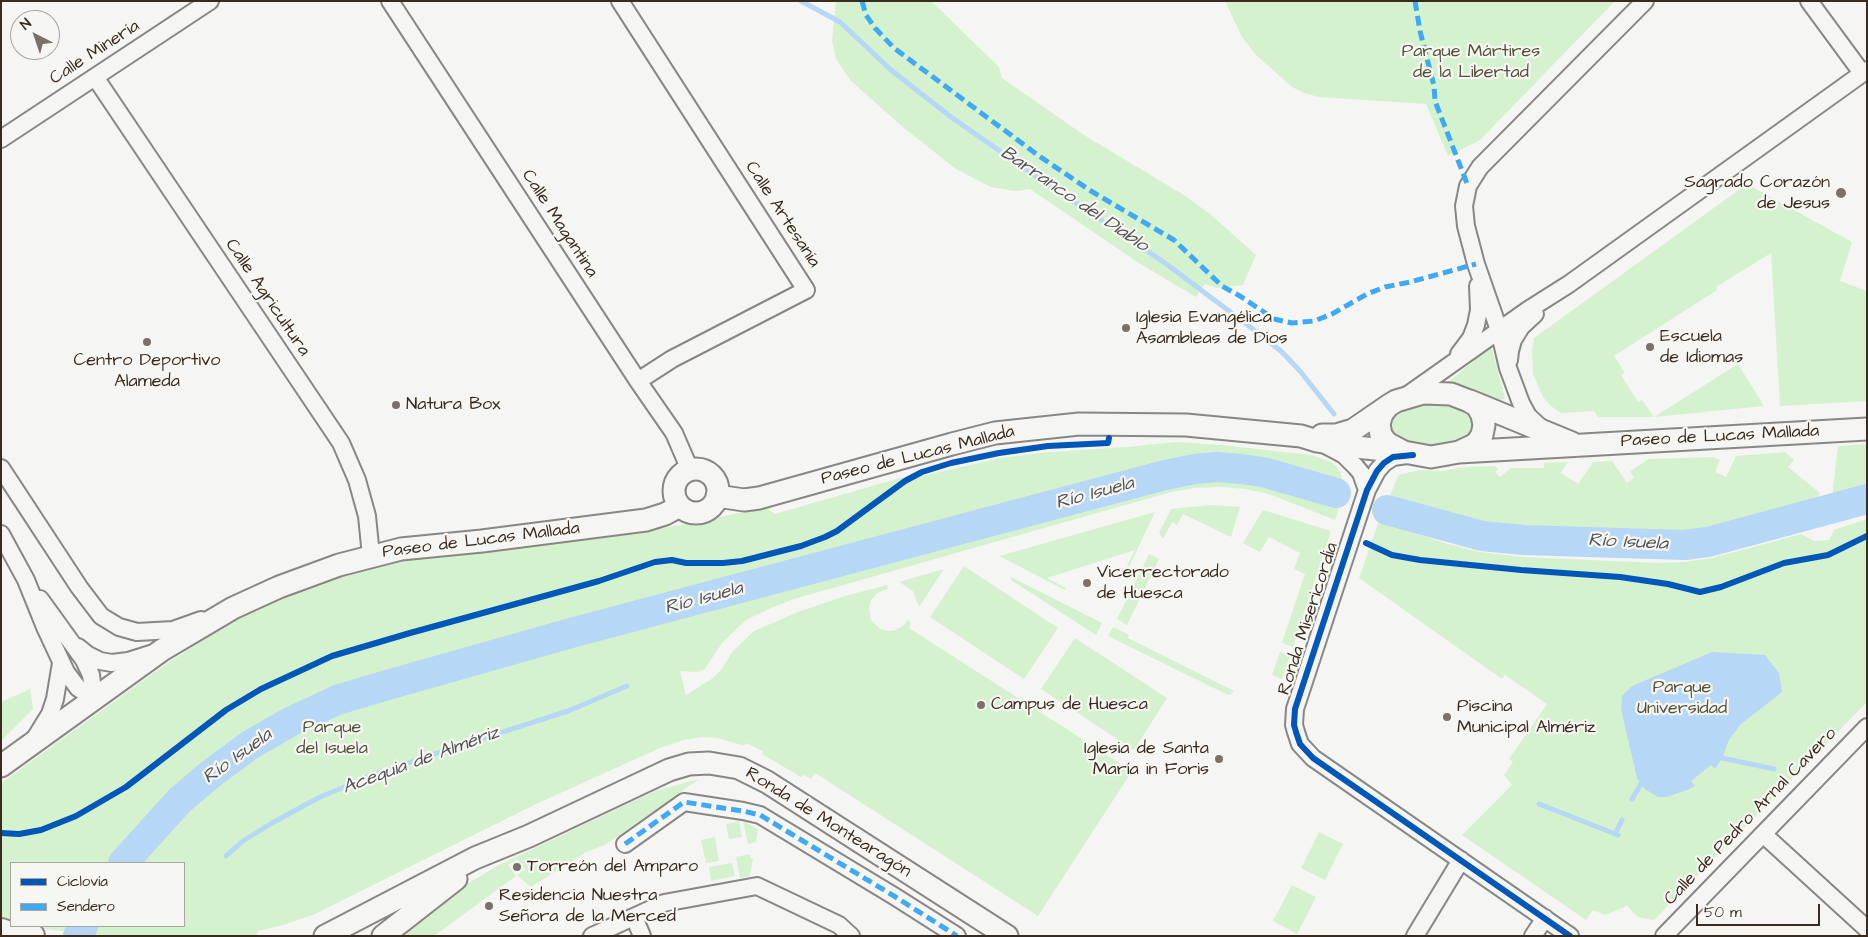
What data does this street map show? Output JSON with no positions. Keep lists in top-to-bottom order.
{
  "streets": {
    "main road": ["Paseo de Lucas Mallada", "Ronda de Montearagón"],
    "street": [
      "Calle Minería",
      "Calle Artesanía",
      "Calle Magantina",
      "Calle Agricultura",
      "Ronda Misericordia",
      "Calle de Pedro Arnal Cavero"
    ]
  },
  "crossings": [
    ["Calle Minería", "Calle Agricultura"],
    ["Calle Artesanía", "Calle Magantina"],
    ["Calle Magantina", "Paseo de Lucas Mallada"],
    ["Calle Agricultura", "Paseo de Lucas Mallada"],
    ["Paseo de Lucas Mallada", "Ronda Misericordia"]
  ],
  "water": ["Barranco del Diablo", "Río Isuela", "Acequia de Almériz"],
  "parks": ["Parque Mártires de la Libertad", "Parque Universidad", "Parque del Isuela"],
  "places": [
    "Sagrado Corazón de Jesus",
    "Iglesia Evangélica Asambleas de Dios",
    "Centro Deportivo Alameda",
    "Escuela de Idiomas",
    "Natura Box",
    "Vicerrectorado de Huesca",
    "Campus de Huesca",
    "Piscina Municipal Almériz",
    "Iglesia de Santa María in Foris",
    "Torreón del Amparo",
    "Residencia Nuestra Señora de la Merced"
  ],
  "legend": ["Ciclovía", "Sendero"],
  "scale_bar": "50 m",
  "north": "top left"
}
